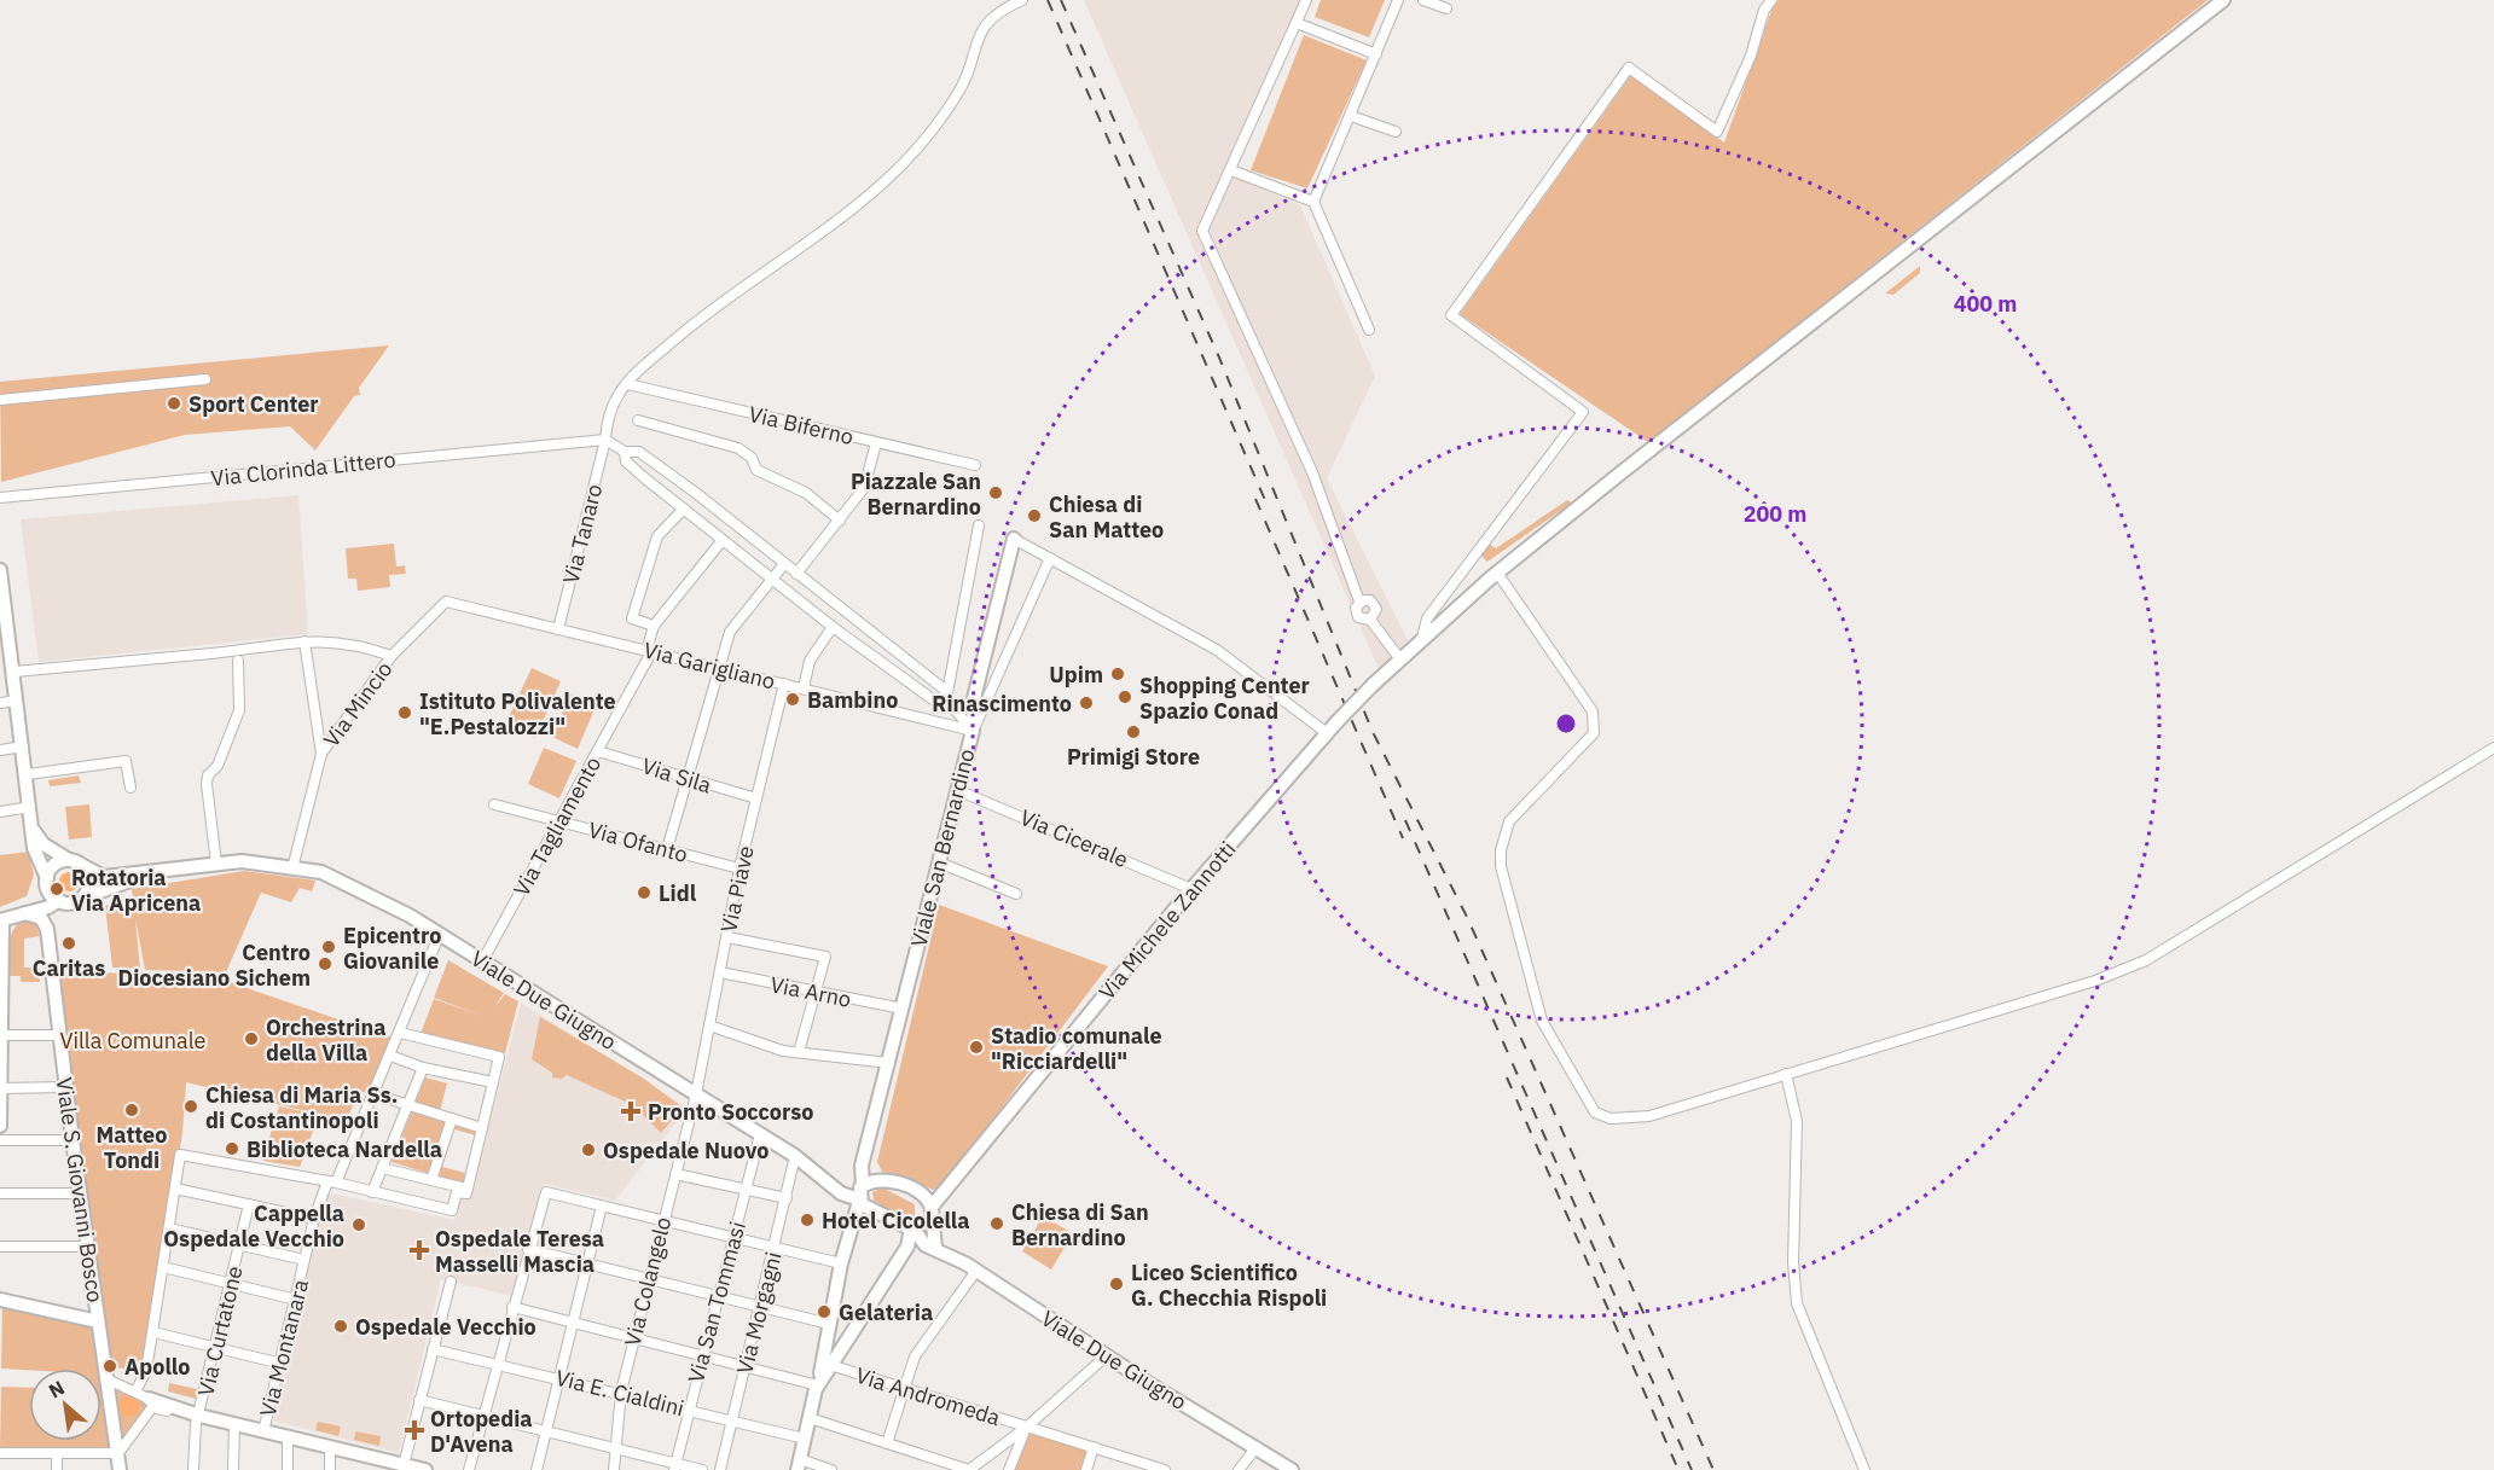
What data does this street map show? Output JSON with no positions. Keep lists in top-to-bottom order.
{
  "streets": {
    "main road": [
      "Viale San Bernardino",
      "Via Michele Zannotti",
      "Viale Due Giugno",
      "Viale S. Giovanni Bosco"
    ],
    "street": [
      "Via Biferno",
      "Via Clorinda Littero",
      "Via Tanaro",
      "Via Garigliano",
      "Via Mincio",
      "Via Sila",
      "Via Tagliamento",
      "Via Cicerale",
      "Via Ofanto",
      "Via Piave",
      "Via Arno",
      "Via Colangelo",
      "Via San Tommasi",
      "Via Morgagni",
      "Via Curtatone",
      "Via Montanara",
      "Via E. Cialdini",
      "Via Andromeda"
    ]
  },
  "crossings": [
    ["Via Biferno", "Via Tanaro"],
    ["Via Clorinda Littero", "Via Tanaro"],
    ["Via Tanaro", "Via Garigliano"],
    ["Via Garigliano", "Via Mincio"],
    ["Via Garigliano", "Via Tagliamento"],
    ["Via Garigliano", "Viale San Bernardino"],
    ["Via Garigliano", "Via Piave"],
    ["Via Mincio", "Viale Due Giugno"],
    ["Via Sila", "Via Tagliamento"],
    ["Via Sila", "Via Piave"],
    ["Via Tagliamento", "Via Ofanto"],
    ["Via Tagliamento", "Viale Due Giugno"],
    ["Via Cicerale", "Viale San Bernardino"],
    ["Via Cicerale", "Via Michele Zannotti"],
    ["Via Ofanto", "Via Piave"],
    ["Viale San Bernardino", "Via Arno"],
    ["Viale San Bernardino", "Viale Due Giugno"],
    ["Via Piave", "Via Arno"],
    ["Via Piave", "Viale Due Giugno"],
    ["Via Piave", "Via Colangelo"],
    ["Via Michele Zannotti", "Viale Due Giugno"],
    ["Viale Due Giugno", "Viale S. Giovanni Bosco"],
    ["Viale Due Giugno", "Via Colangelo"],
    ["Viale Due Giugno", "Via San Tommasi"],
    ["Viale Due Giugno", "Via Morgagni"],
    ["Viale Due Giugno", "Via Montanara"],
    ["Via Colangelo", "Via E. Cialdini"],
    ["Via San Tommasi", "Via E. Cialdini"],
    ["Via Morgagni", "Via E. Cialdini"]
  ],
  "parks": ["Villa Comunale"],
  "places": {
    "other": [
      "Sport Center",
      "Piazzale San Bernardino",
      "Chiesa di San Matteo",
      "Upim",
      "Shopping Center Spazio Conad",
      "Bambino",
      "Rinascimento",
      "Istituto Polivalente \"E.Pestalozzi\"",
      "Primigi Store",
      "Rotatoria Via Apricena",
      "Lidl",
      "Caritas",
      "Epicentro Giovanile",
      "Centro Diocesiano Sichem",
      "Orchestrina della Villa",
      "Stadio comunale \"Ricciardelli\"",
      "Chiesa di Maria Ss. di Costantinopoli",
      "Matteo Tondi",
      "Biblioteca Nardella",
      "Ospedale Nuovo",
      "Hotel Cicolella",
      "Chiesa di San Bernardino",
      "Cappella Ospedale Vecchio",
      "Liceo Scientifico G. Checchia Rispoli",
      "Gelateria",
      "Ospedale Vecchio",
      "Apollo"
    ],
    "health": ["Pronto Soccorso", "Ospedale Teresa Masselli Mascia", "Ortopedia D'Avena"]
  },
  "north": "top left",
  "rings": ["400 m", "200 m"]
}
